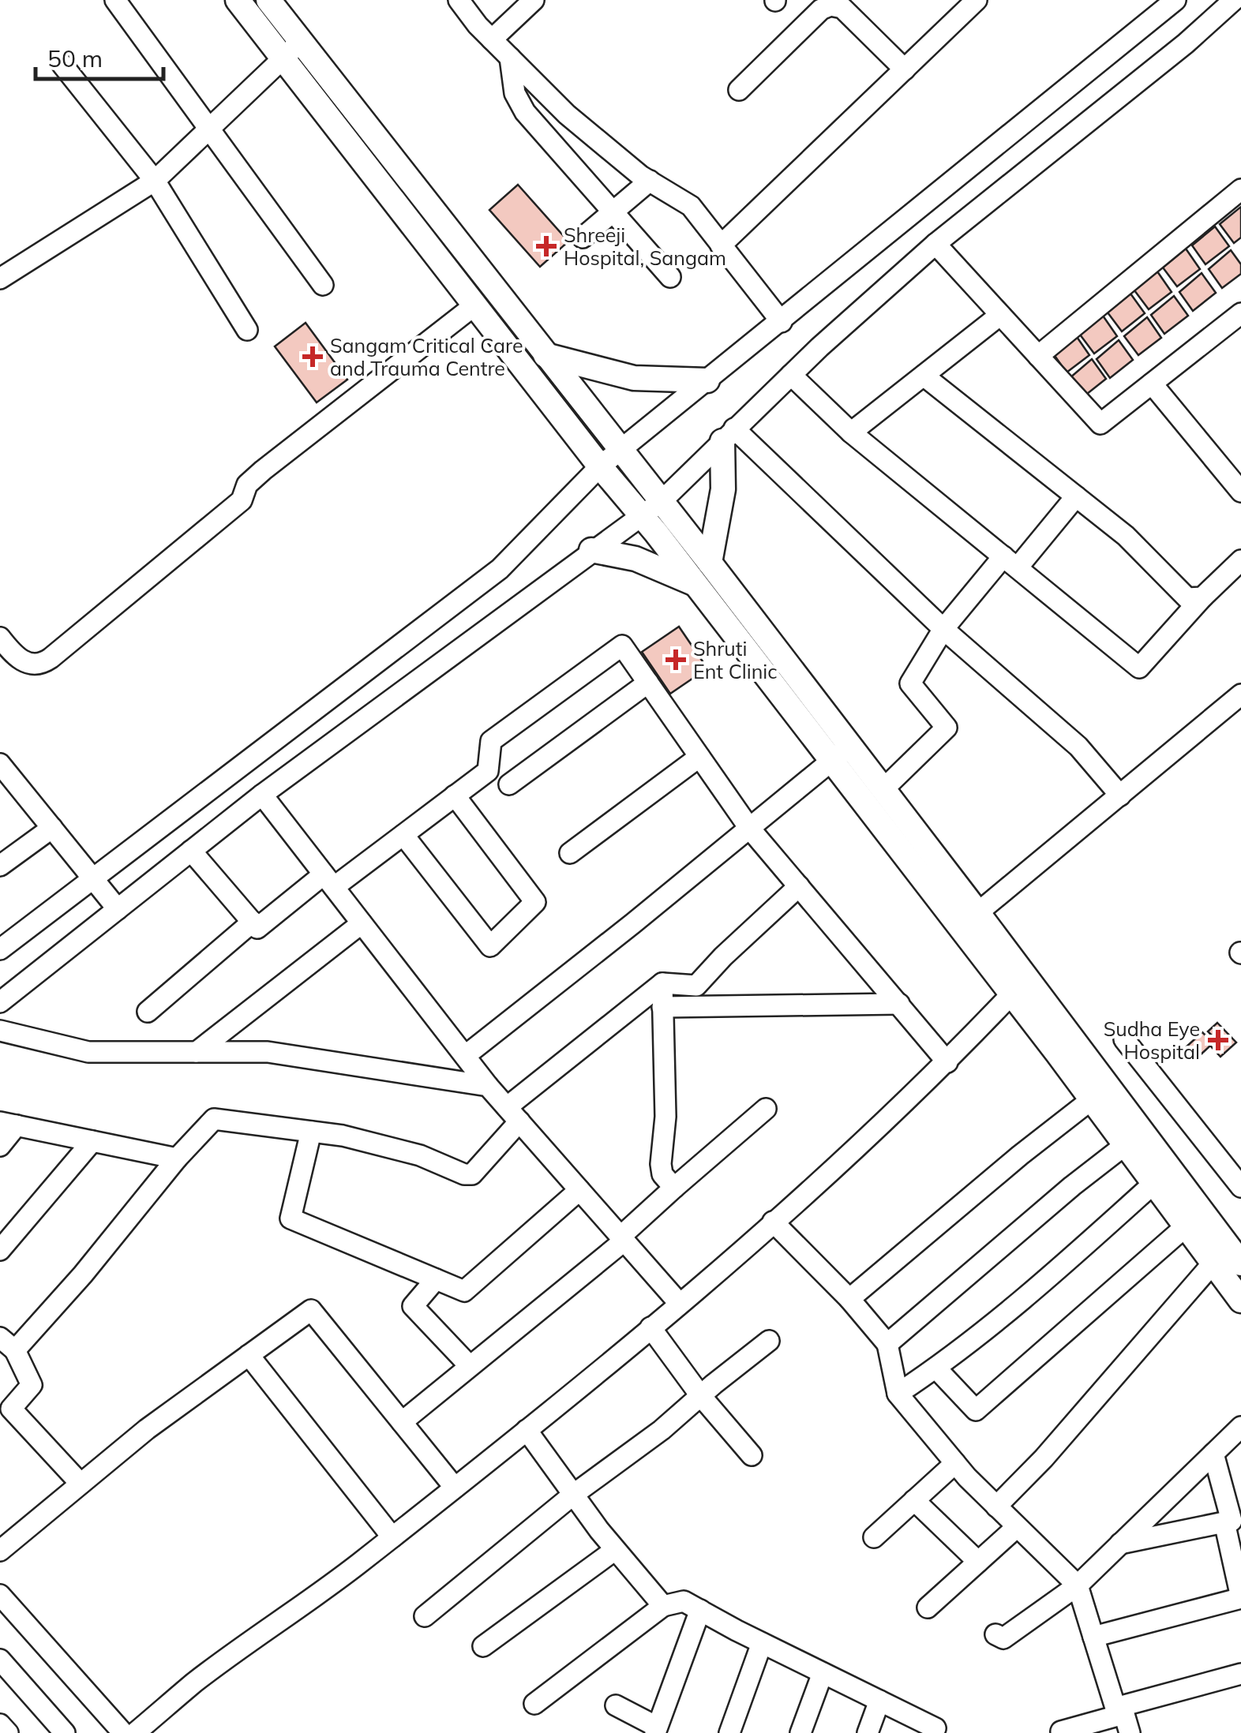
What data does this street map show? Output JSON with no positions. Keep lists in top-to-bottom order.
{
  "places": {
    "health": [
      "Shreeji Hospital, Sangam",
      "Sangam Critical Care and Trauma Centre",
      "Shruti Ent Clinic",
      "Sudha Eye Hospital"
    ]
  },
  "scale_bar": "50 m"
}
